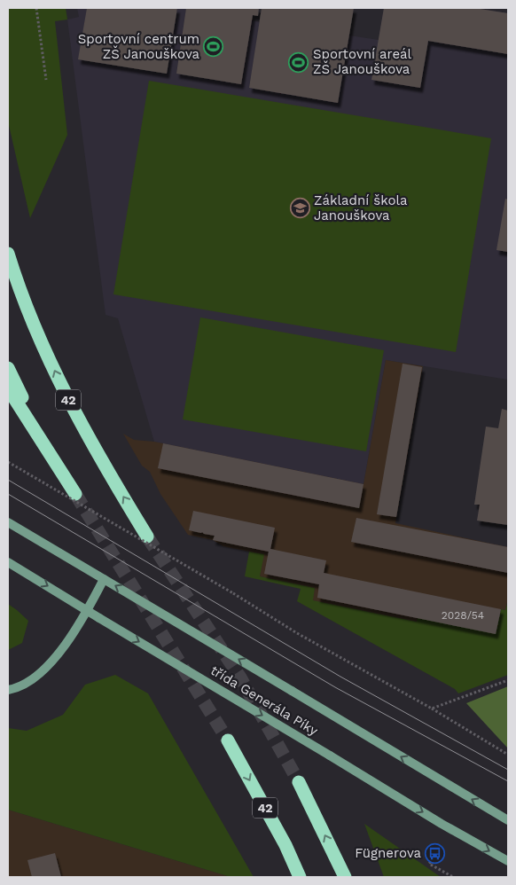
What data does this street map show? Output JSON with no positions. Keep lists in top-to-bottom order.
{
  "streets": {
    "highway": ["42"],
    "main road": ["třída Generála Píky"]
  },
  "places": {
    "sports": ["Sportovní centrum ZŠ Janouškova", "Sportovní areál ZŠ Janouškova"],
    "school or university": ["Základní škola Janouškova"],
    "bus stop": ["Fügnerova"]
  },
  "house_numbers": ["2028/54"]
}
